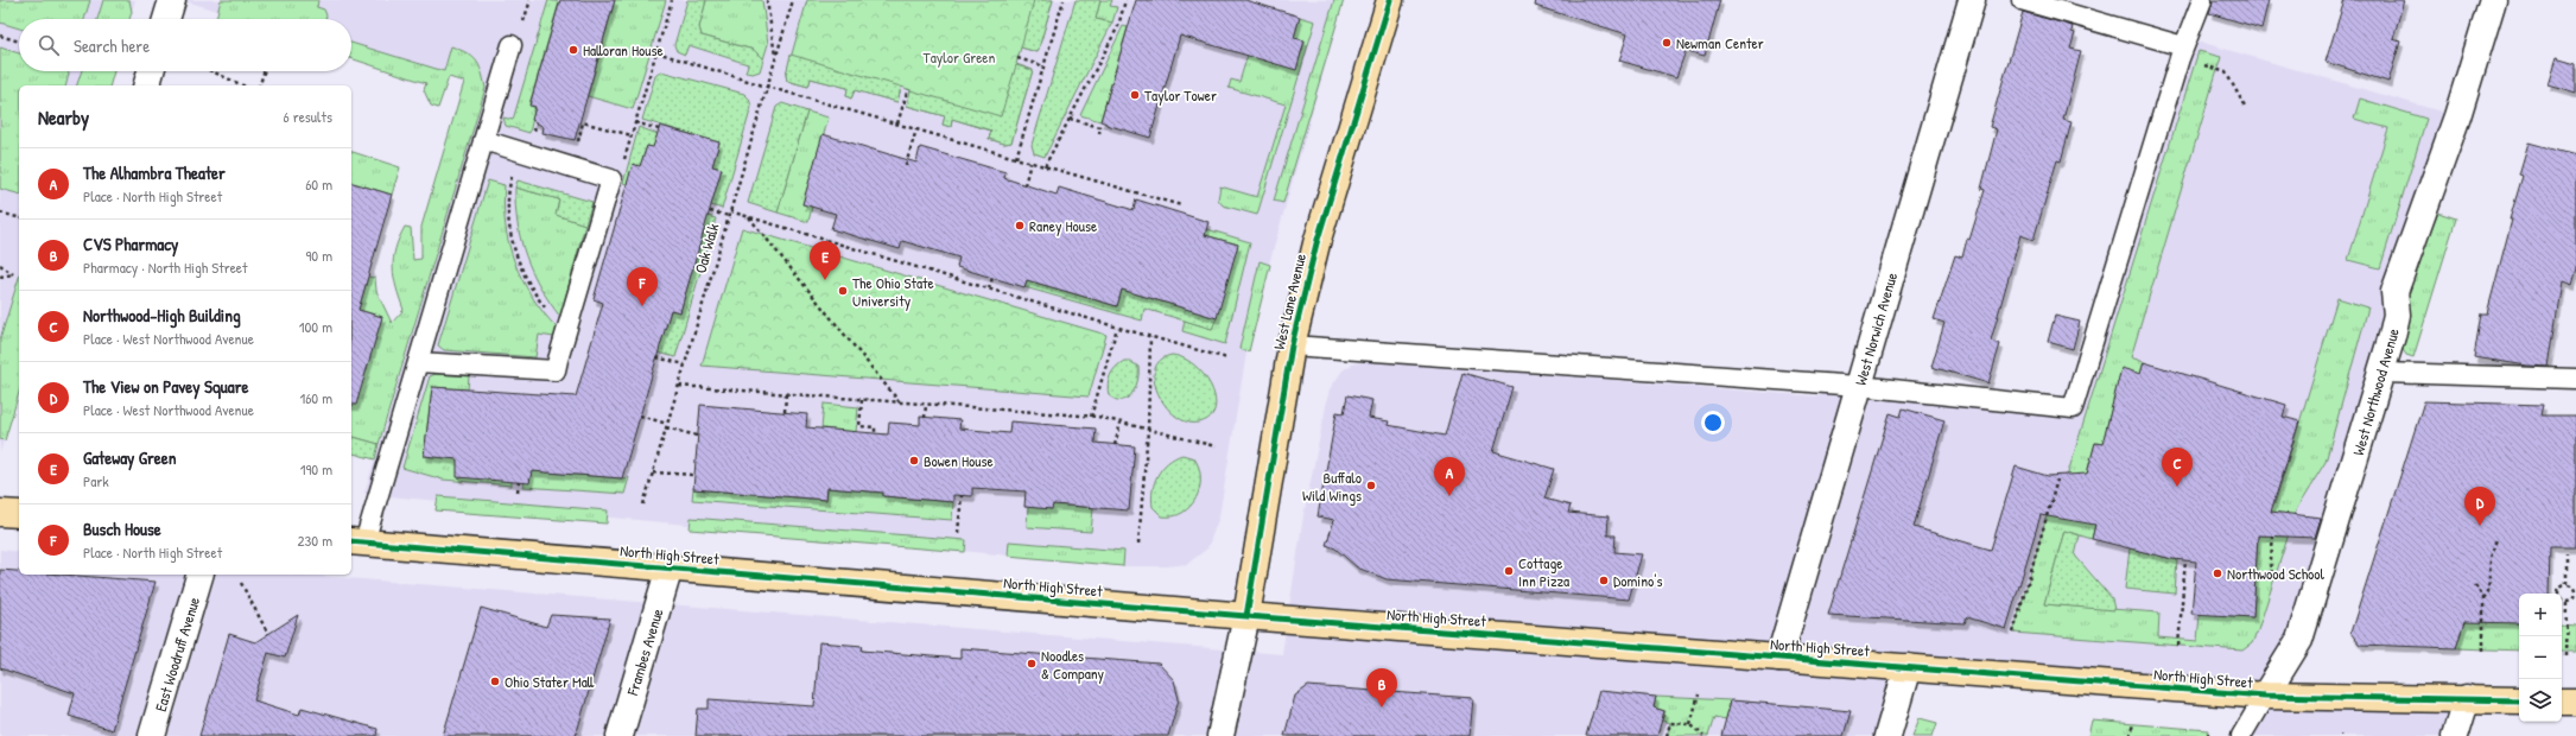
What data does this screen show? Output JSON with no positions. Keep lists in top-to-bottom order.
{
  "streets": {
    "main road": ["West Lane Avenue", "North High Street"],
    "street": [
      "West Norwich Avenue",
      "West Northwood Avenue",
      "Frambes Avenue",
      "East Woodruff Avenue"
    ],
    "path": ["Oak Walk"]
  },
  "crossings": [
    ["West Lane Avenue", "North High Street"],
    ["West Norwich Avenue", "North High Street"],
    ["West Northwood Avenue", "North High Street"],
    ["North High Street", "Frambes Avenue"]
  ],
  "parks": ["Taylor Green"],
  "places": [
    "Newman Center",
    "Halloran House",
    "Taylor Tower",
    "Raney House",
    "The Ohio State University",
    "Bowen House",
    "Buffalo Wild Wings",
    "Cottage Inn Pizza",
    "Northwood School",
    "Domino's",
    "Noodles & Company",
    "Ohio Stater Mall"
  ],
  "page": {
    "search": "Search here",
    "heading": ["Nearby", "6 results"],
    "list": [
      {
        "mark": "A",
        "name": "The Alhambra Theater",
        "note": "Place · North High Street",
        "value": "60 m"
      },
      {
        "mark": "B",
        "name": "CVS Pharmacy",
        "note": "Pharmacy · North High Street",
        "value": "90 m"
      },
      {
        "mark": "C",
        "name": "Northwood-High Building",
        "note": "Place · West Northwood Avenue",
        "value": "100 m"
      },
      {
        "mark": "D",
        "name": "The View on Pavey Square",
        "note": "Place · West Northwood Avenue",
        "value": "160 m"
      },
      {
        "mark": "E",
        "name": "Gateway Green",
        "note": "Park",
        "value": "190 m"
      },
      {
        "mark": "F",
        "name": "Busch House",
        "note": "Place · North High Street",
        "value": "230 m"
      }
    ],
    "pins": [
      "E",
      "F",
      "C",
      "A",
      "D",
      "B"
    ],
    "map_buttons": ["+", "−"]
  }
}
